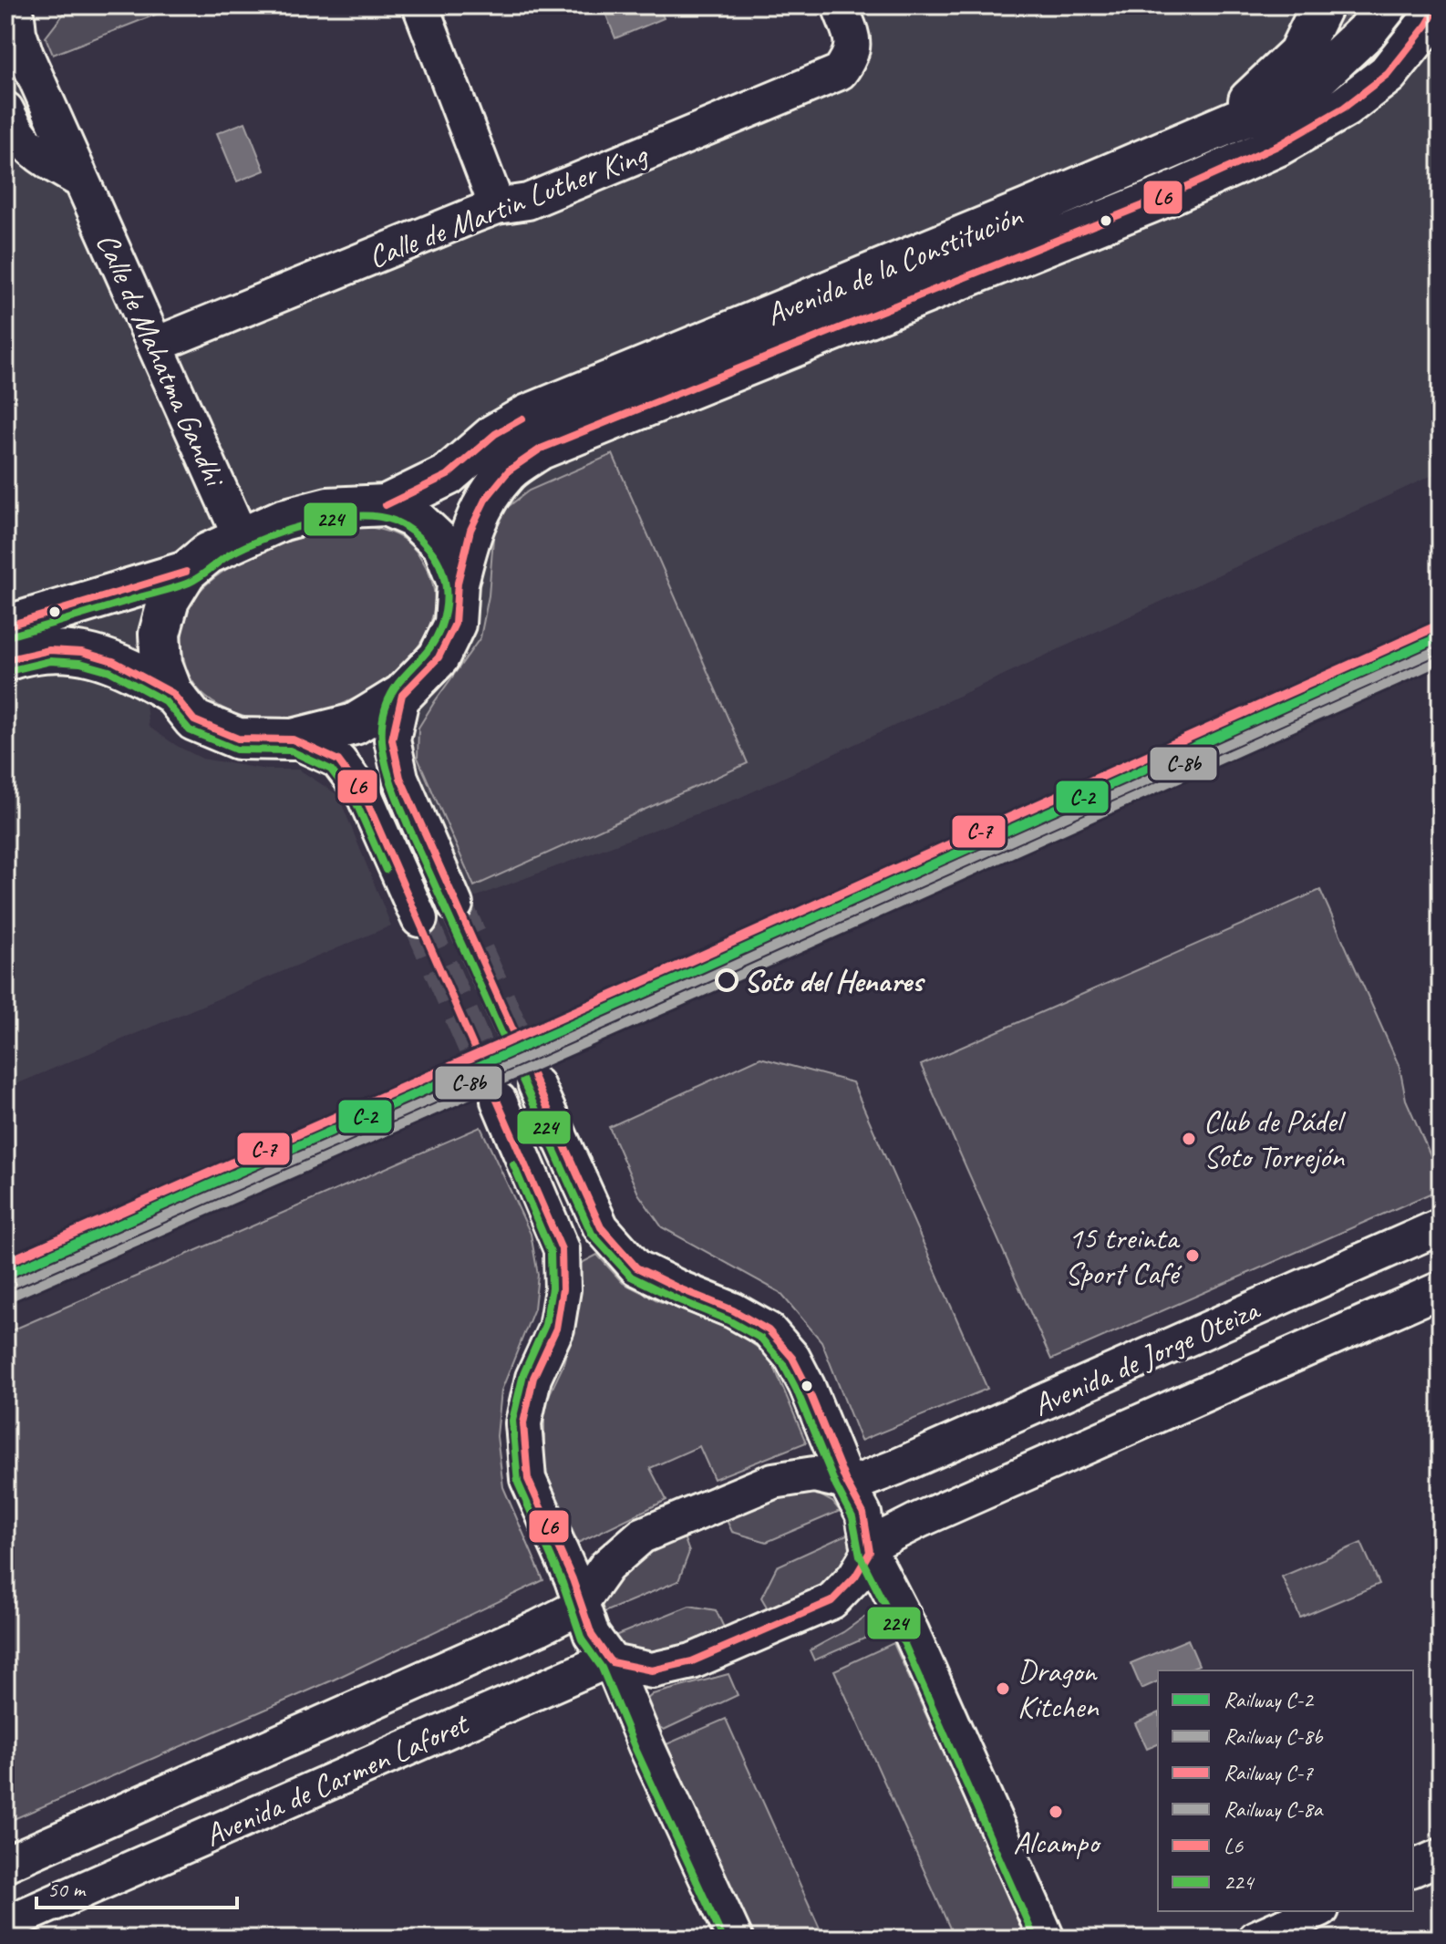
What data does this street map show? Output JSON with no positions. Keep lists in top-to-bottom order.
{
  "streets": {
    "main road": ["Avenida de la Constitución"],
    "street": [
      "Calle de Martin Luther King",
      "Calle de Mahatma Gandhi",
      "Avenida de Jorge Oteiza",
      "Avenida de Carmen Laforet"
    ]
  },
  "crossings": [
    ["Calle de Martin Luther King", "Calle de Mahatma Gandhi"]
  ],
  "places": [
    "Soto del Henares",
    "Club de Pádel Soto Torrejón",
    "15 treinta Sport Café",
    "Dragon Kitchen",
    "Alcampo"
  ],
  "lines": [
    "transit line L6",
    "transit line 224",
    "rail line C-7",
    "rail line C-2",
    "rail line C-8b",
    "rail line C-8a"
  ],
  "legend": [
    "Railway C-2",
    "Railway C-8b",
    "Railway C-7",
    "Railway C-8a",
    "L6",
    "224"
  ],
  "scale_bar": "50 m"
}
